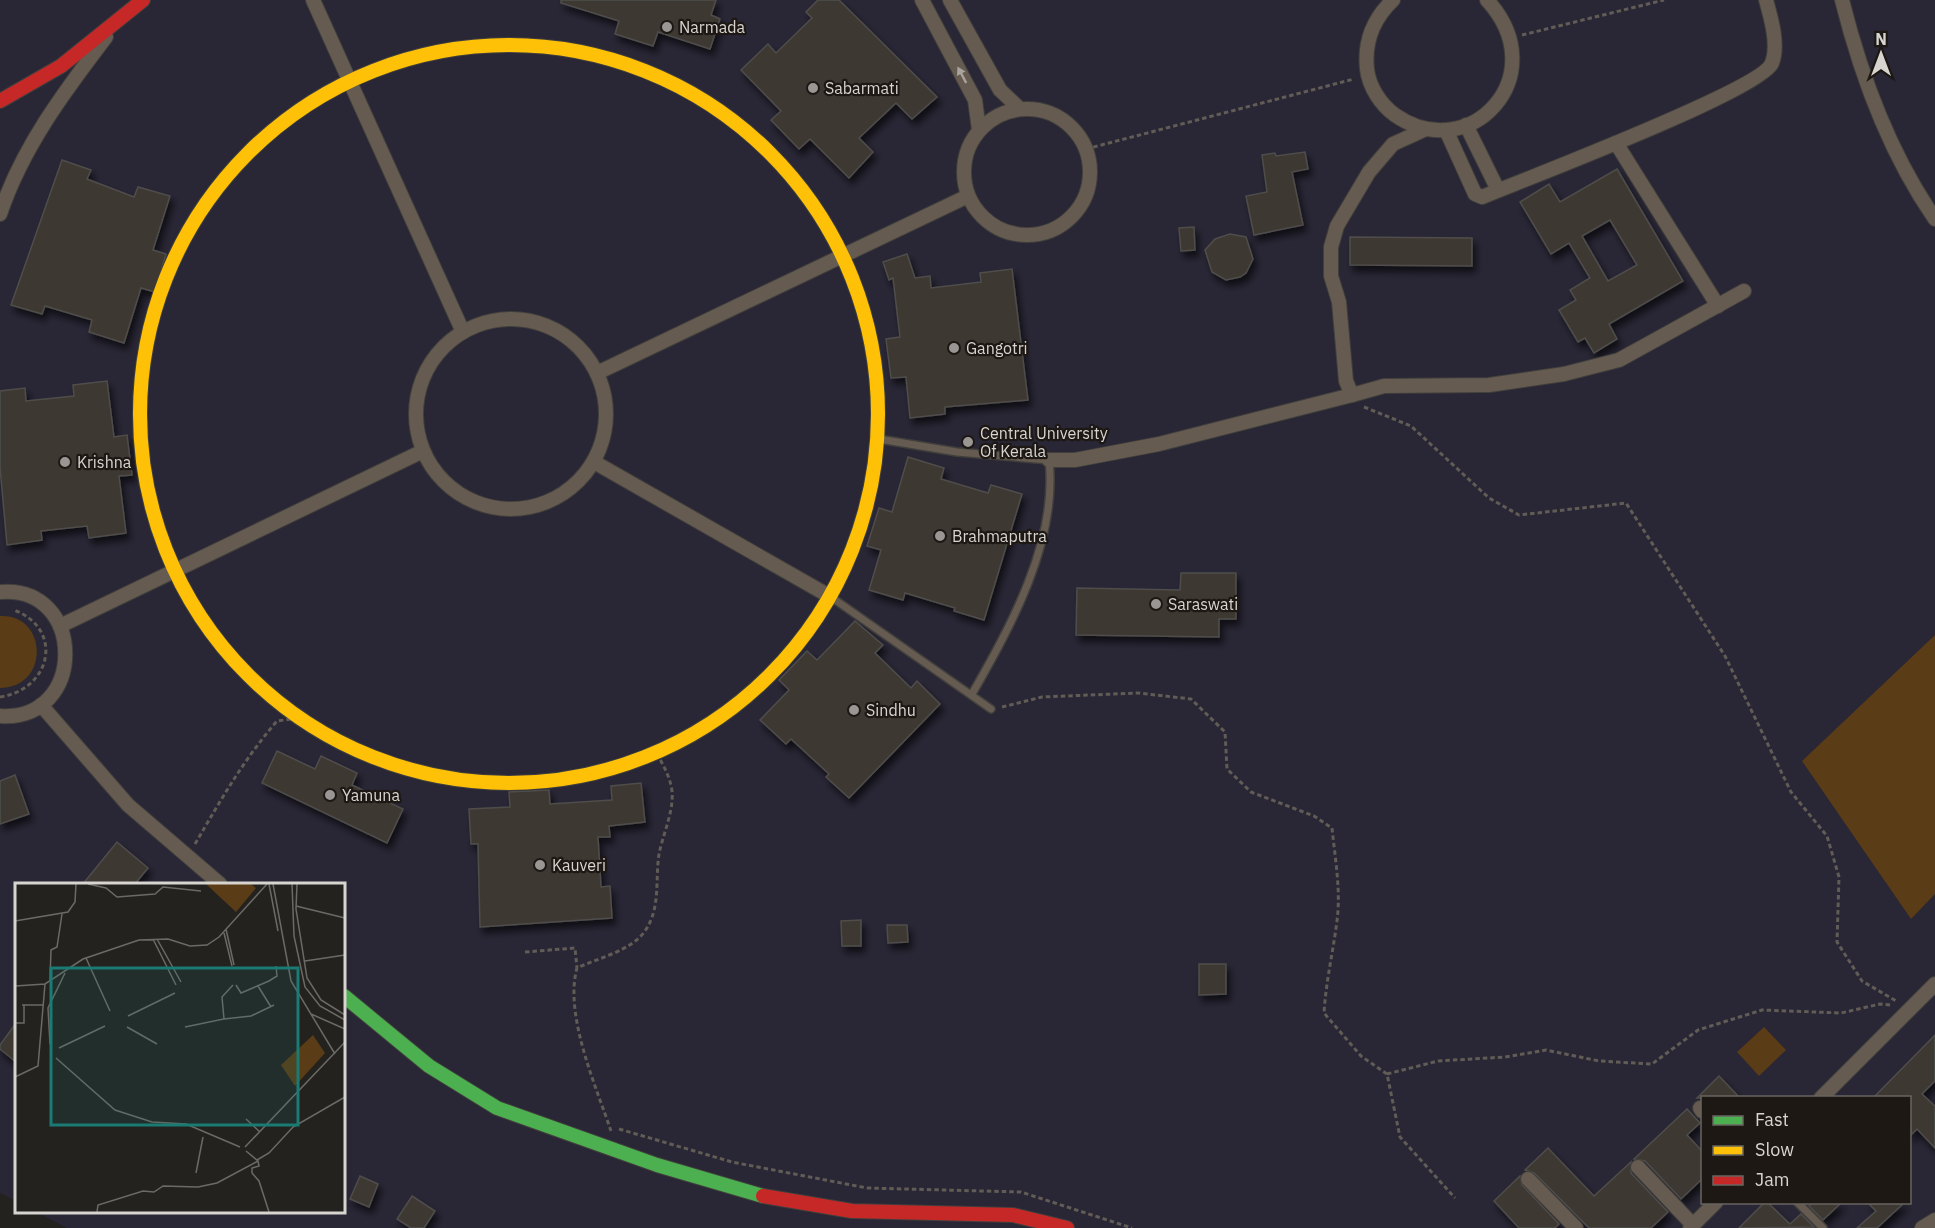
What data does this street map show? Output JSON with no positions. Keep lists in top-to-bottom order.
{
  "places": [
    "Narmada",
    "Sabarmati",
    "Gangotri",
    "Central University Of Kerala",
    "Krishna",
    "Brahmaputra",
    "Saraswati",
    "Sindhu",
    "Yamuna",
    "Kauveri"
  ],
  "legend": ["Fast", "Slow", "Jam"],
  "north": "top"
}
